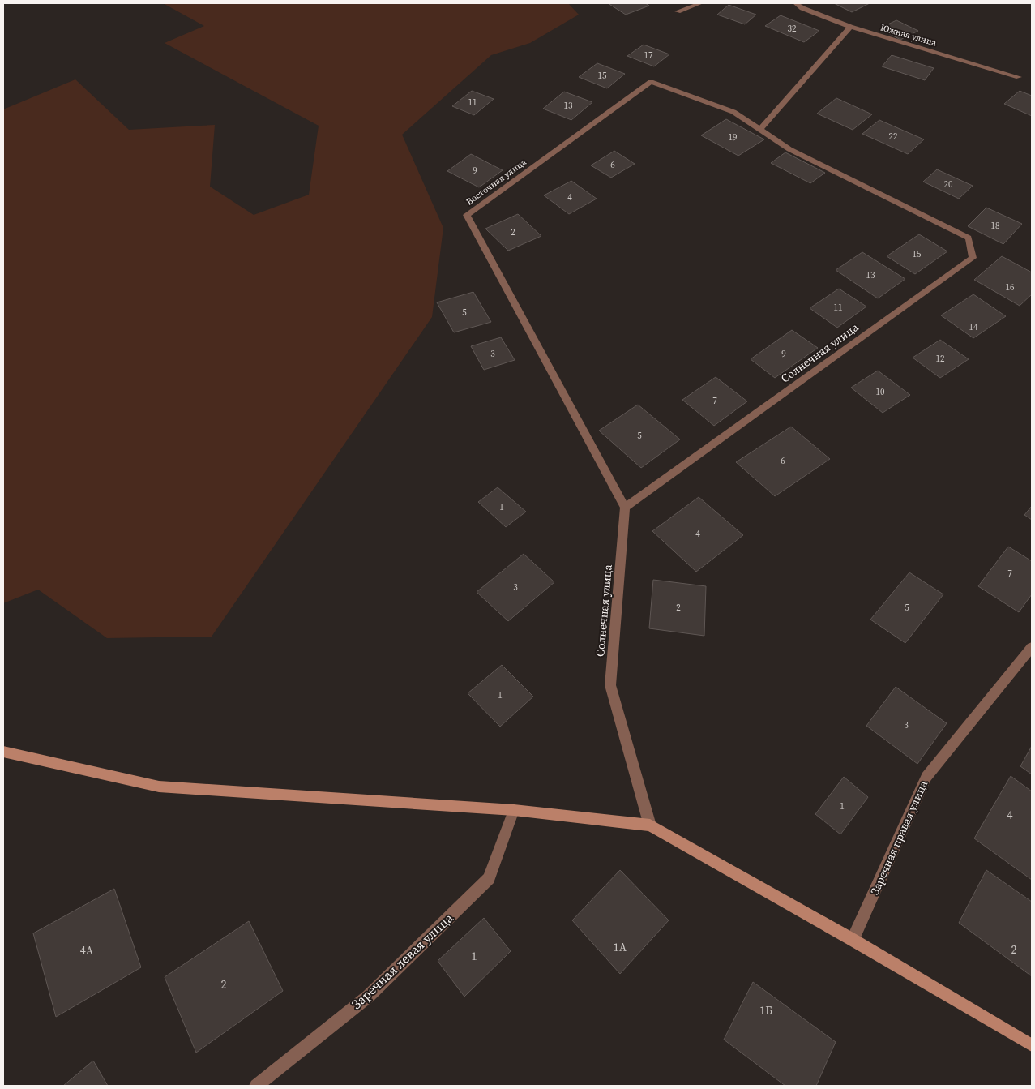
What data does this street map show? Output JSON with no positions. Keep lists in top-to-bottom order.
{
  "streets": {
    "street": [
      "Южная улица",
      "Восточная улица",
      "Солнечная улица",
      "Заречная правая улица",
      "Заречная левая улица"
    ]
  },
  "crossings": [
    ["Восточная улица", "Солнечная улица"]
  ],
  "house_numbers": [
    "32",
    "17",
    "15",
    "11",
    "13",
    "22",
    "19",
    "6",
    "9",
    "20",
    "4",
    "18",
    "2",
    "15",
    "13",
    "16",
    "11",
    "5",
    "14",
    "3",
    "9",
    "12",
    "10",
    "7",
    "5",
    "6",
    "1",
    "4",
    "7",
    "3",
    "2",
    "5",
    "1",
    "3",
    "1",
    "4",
    "1А",
    "2",
    "4А",
    "1",
    "2",
    "1Б"
  ]
}
